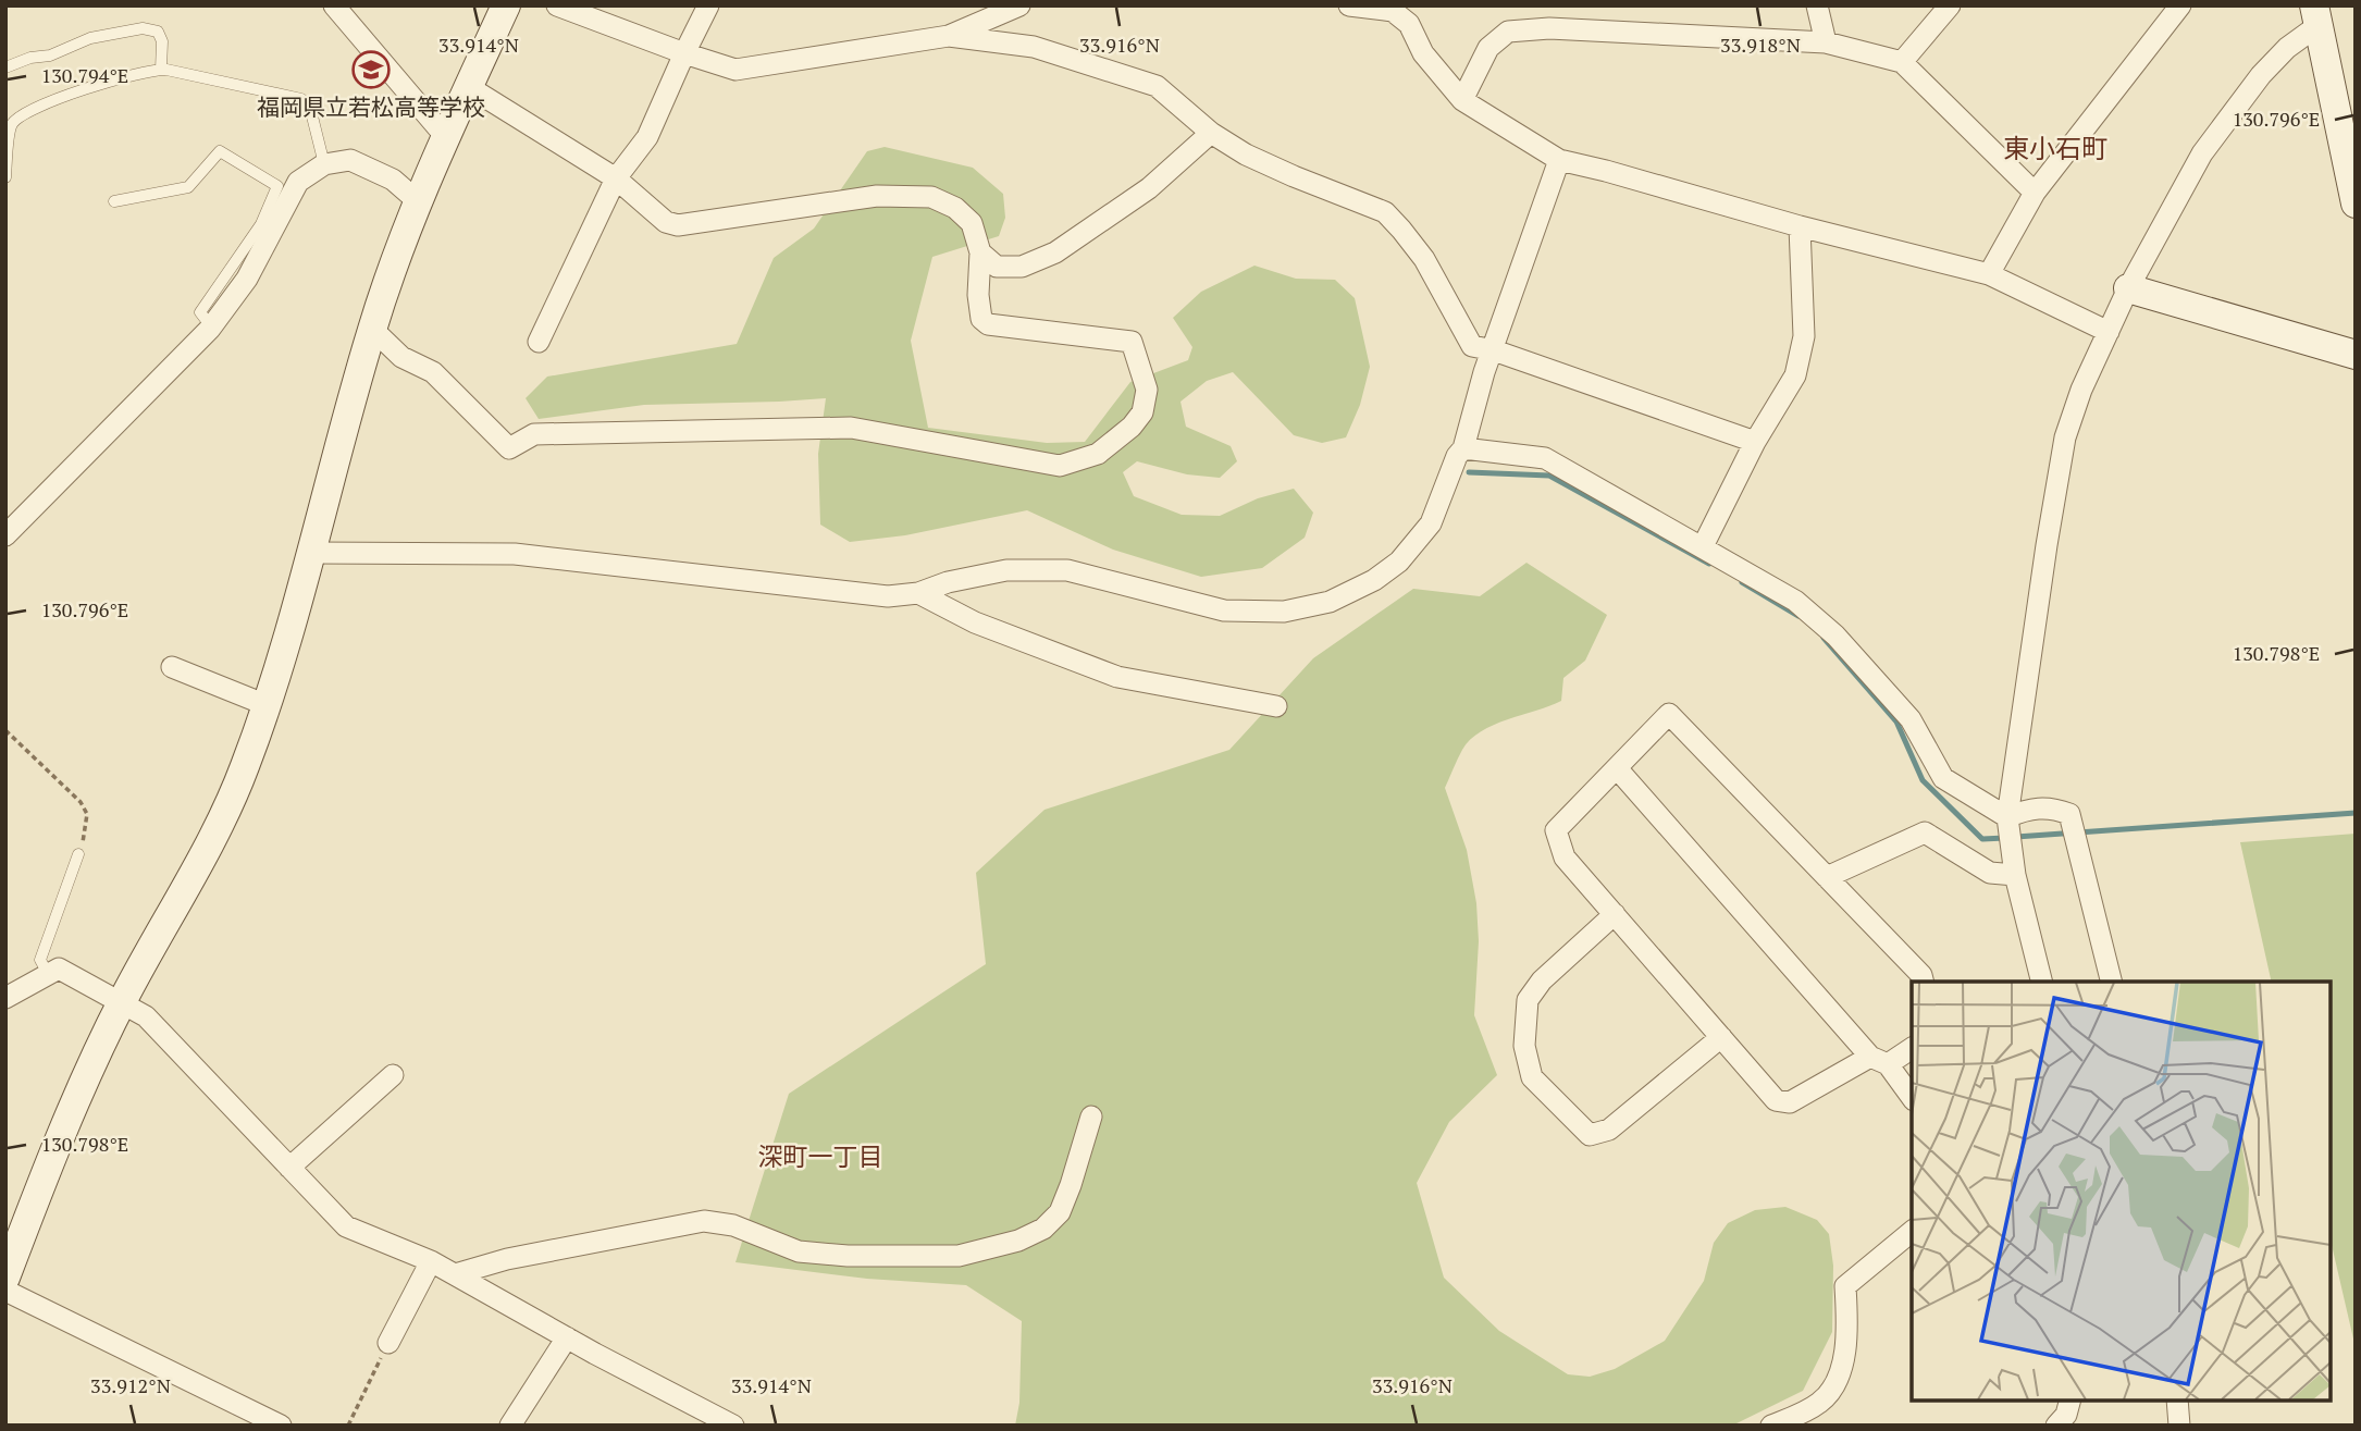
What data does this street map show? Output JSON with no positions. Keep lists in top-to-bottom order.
{
  "districts": ["東小石町", "深町一丁目"],
  "places": {
    "school or university": ["福岡県立若松高等学校"]
  },
  "coordinates": [
    "33.914°N",
    "33.916°N",
    "33.918°N",
    "130.794°E",
    "130.796°E",
    "130.798°E",
    "33.912°N"
  ]
}
